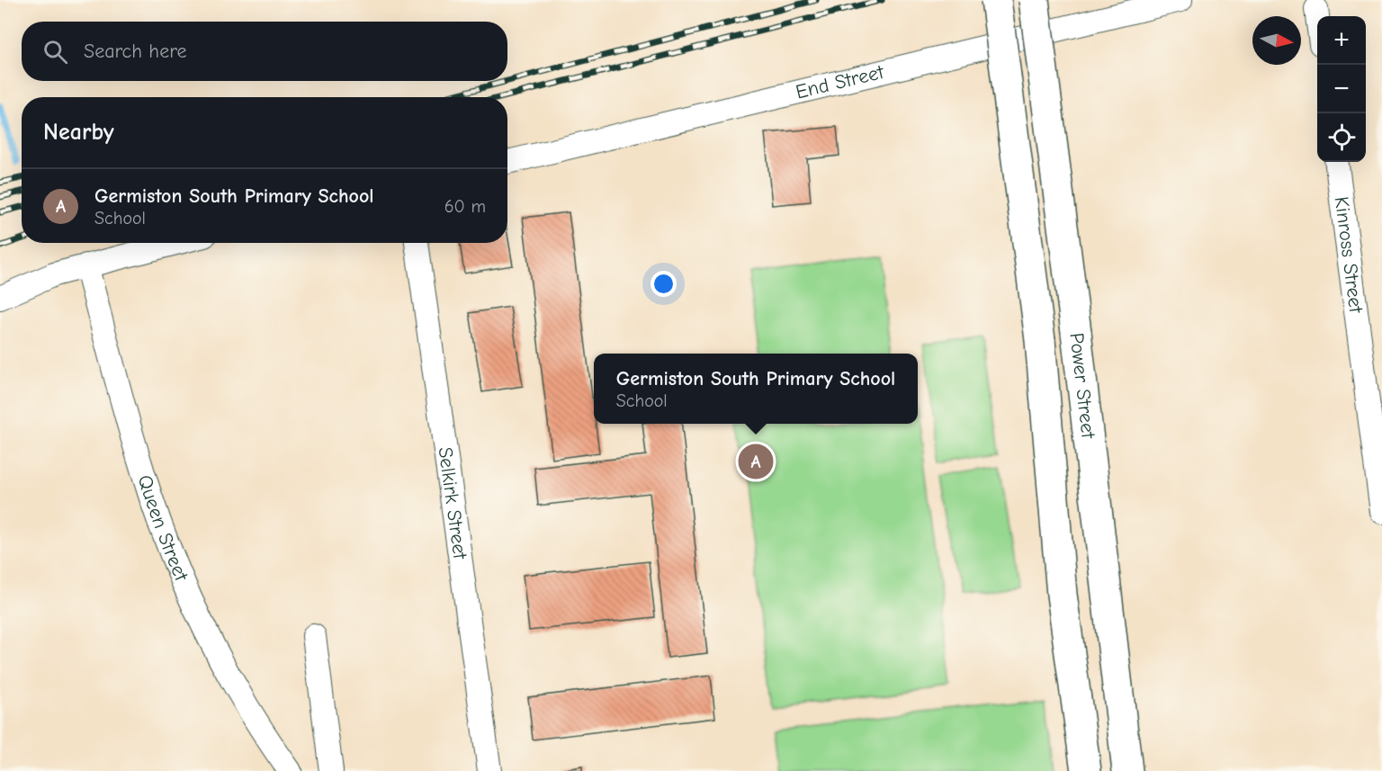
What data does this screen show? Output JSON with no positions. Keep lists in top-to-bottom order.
{
  "streets": {
    "main road": ["Power Street"],
    "street": [
      "End Street",
      "Kinross Street",
      "Selkirk Street",
      "Queen Street"
    ]
  },
  "north": "right",
  "page": {
    "map_buttons": ["+", "−"],
    "search": "Search here",
    "heading": "Nearby",
    "list": [
      {
        "mark": "A",
        "name": "Germiston South Primary School",
        "note": "School",
        "value": "60 m"
      }
    ],
    "popup": ["Germiston South Primary School", "School"],
    "pins": "A"
  }
}
